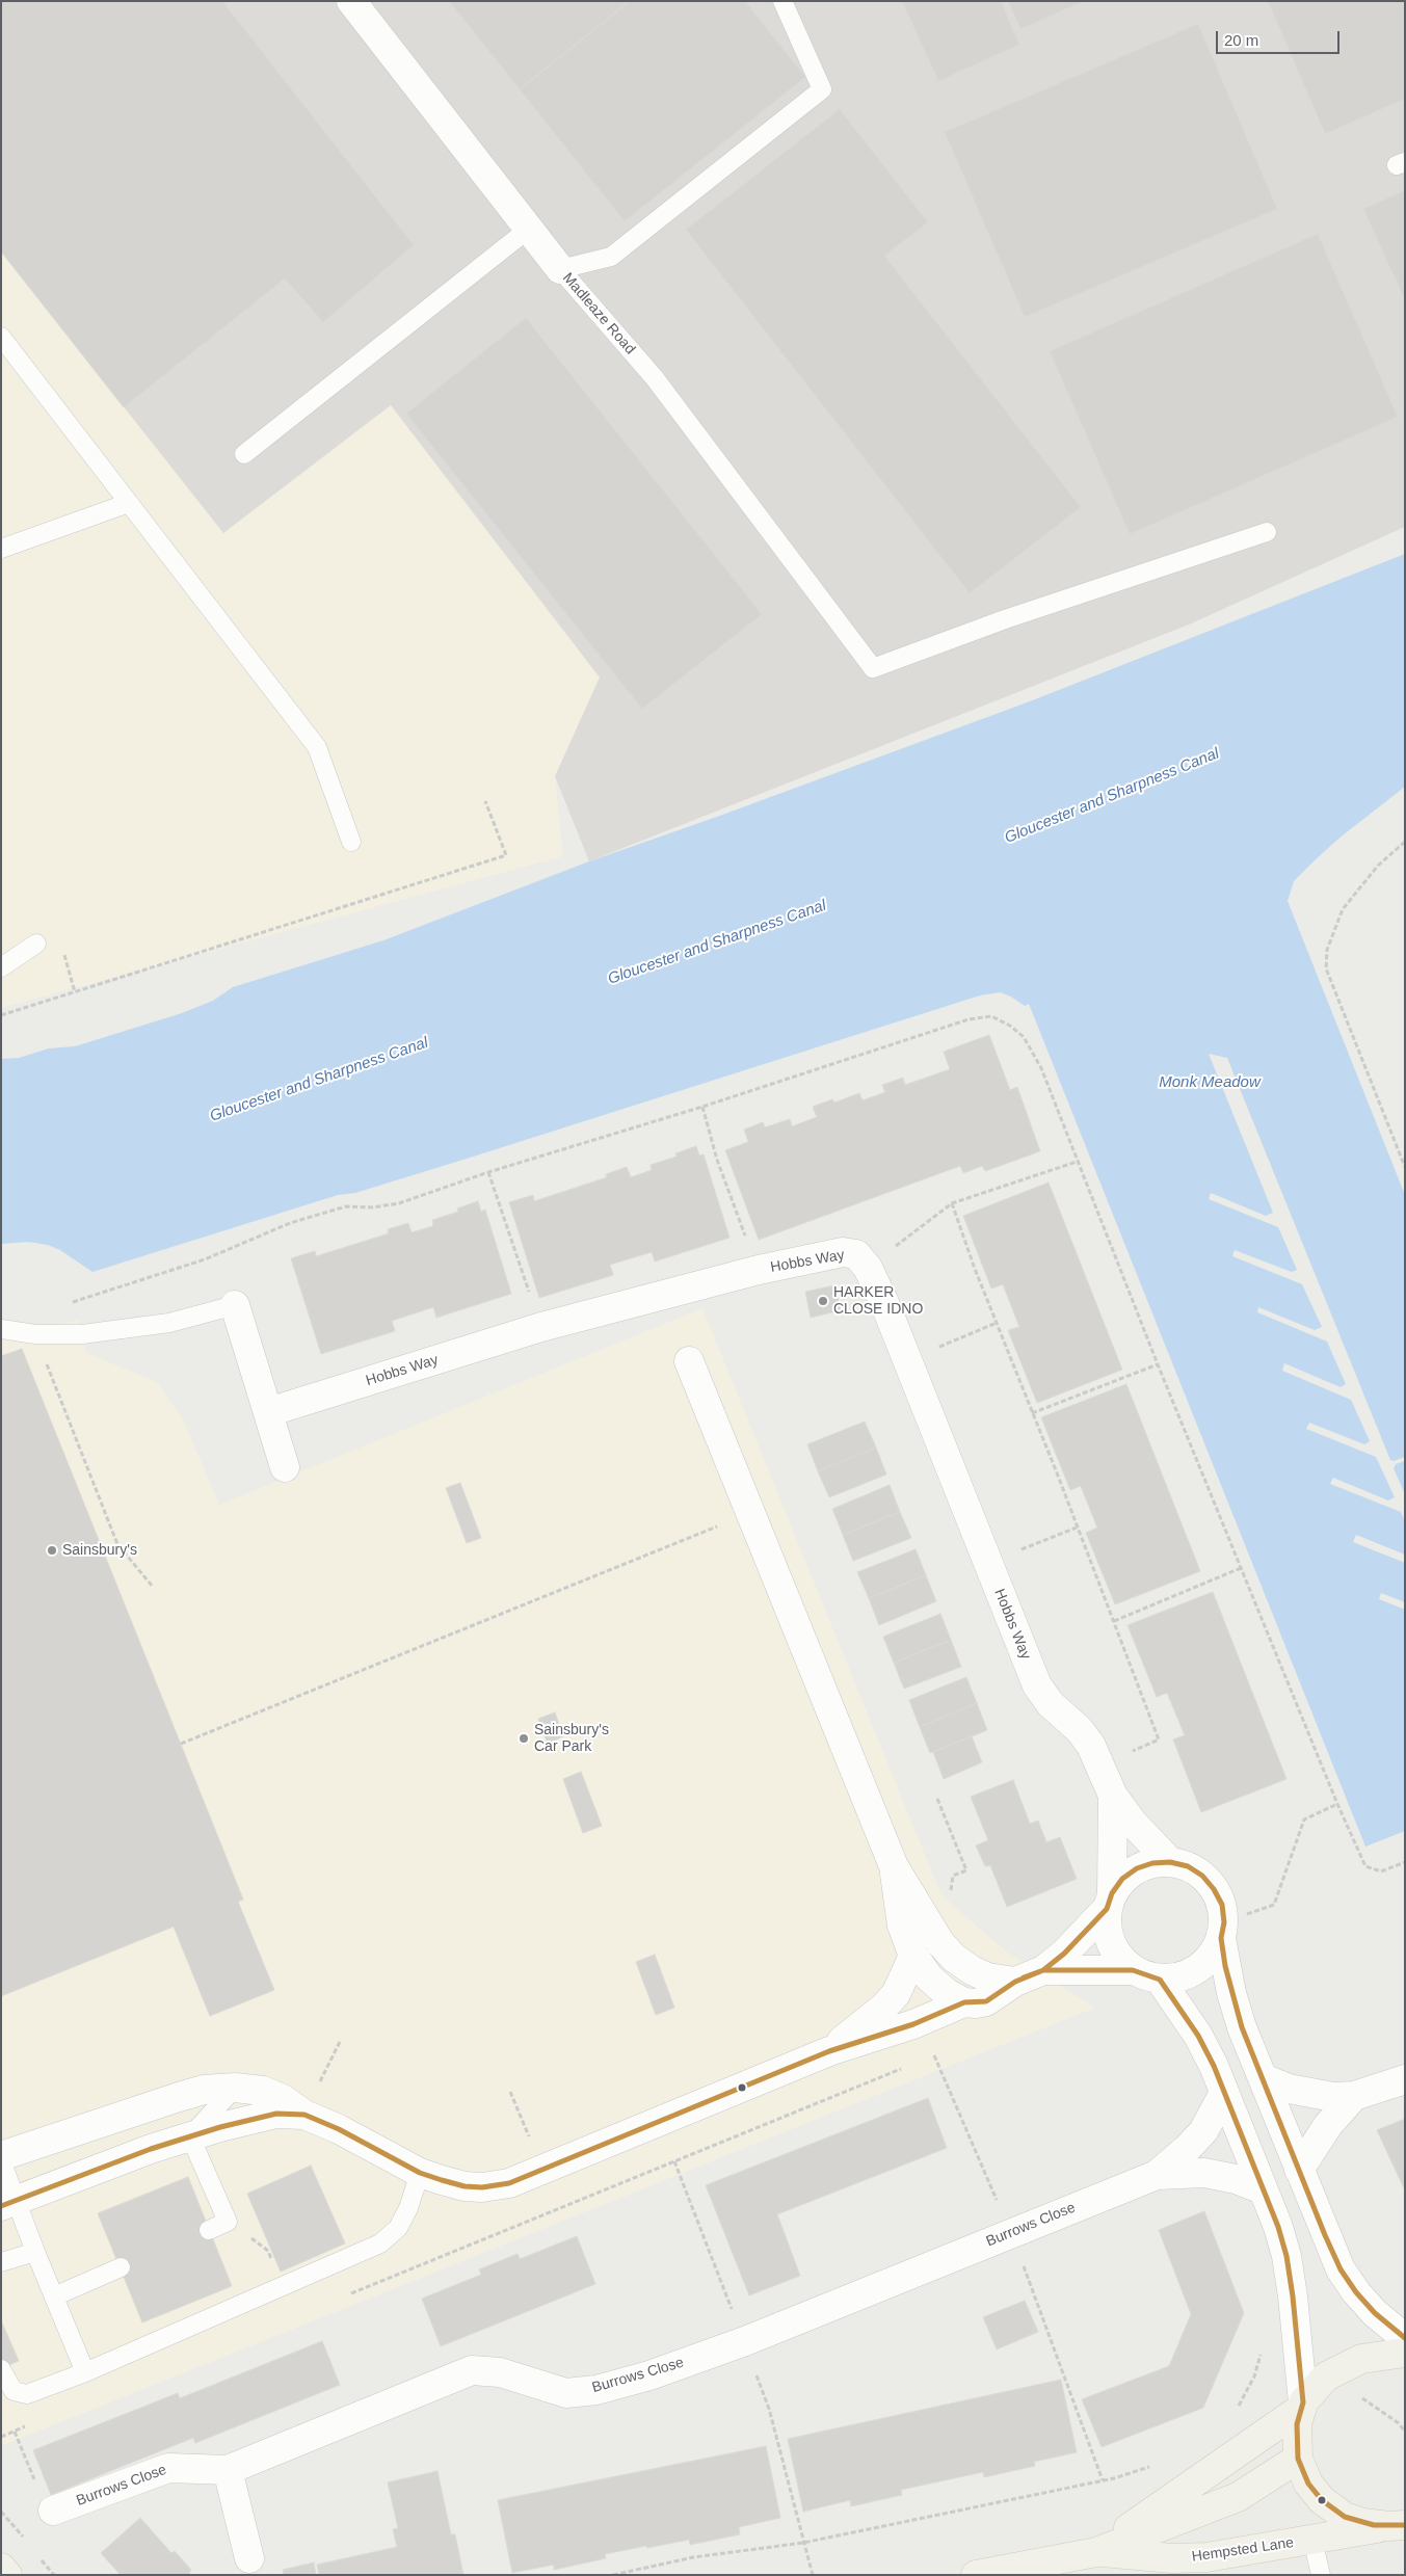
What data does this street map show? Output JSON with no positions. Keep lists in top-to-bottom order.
{
  "streets": {
    "main road": ["Hempsted Lane"],
    "street": ["Madleaze Road", "Hobbs Way", "Burrows Close"]
  },
  "water": ["Gloucester and Sharpness Canal", "Monk Meadow"],
  "places": ["HARKER CLOSE IDNO", "Sainsbury's", "Sainsbury's Car Park"],
  "scale_bar": "20 m"
}
